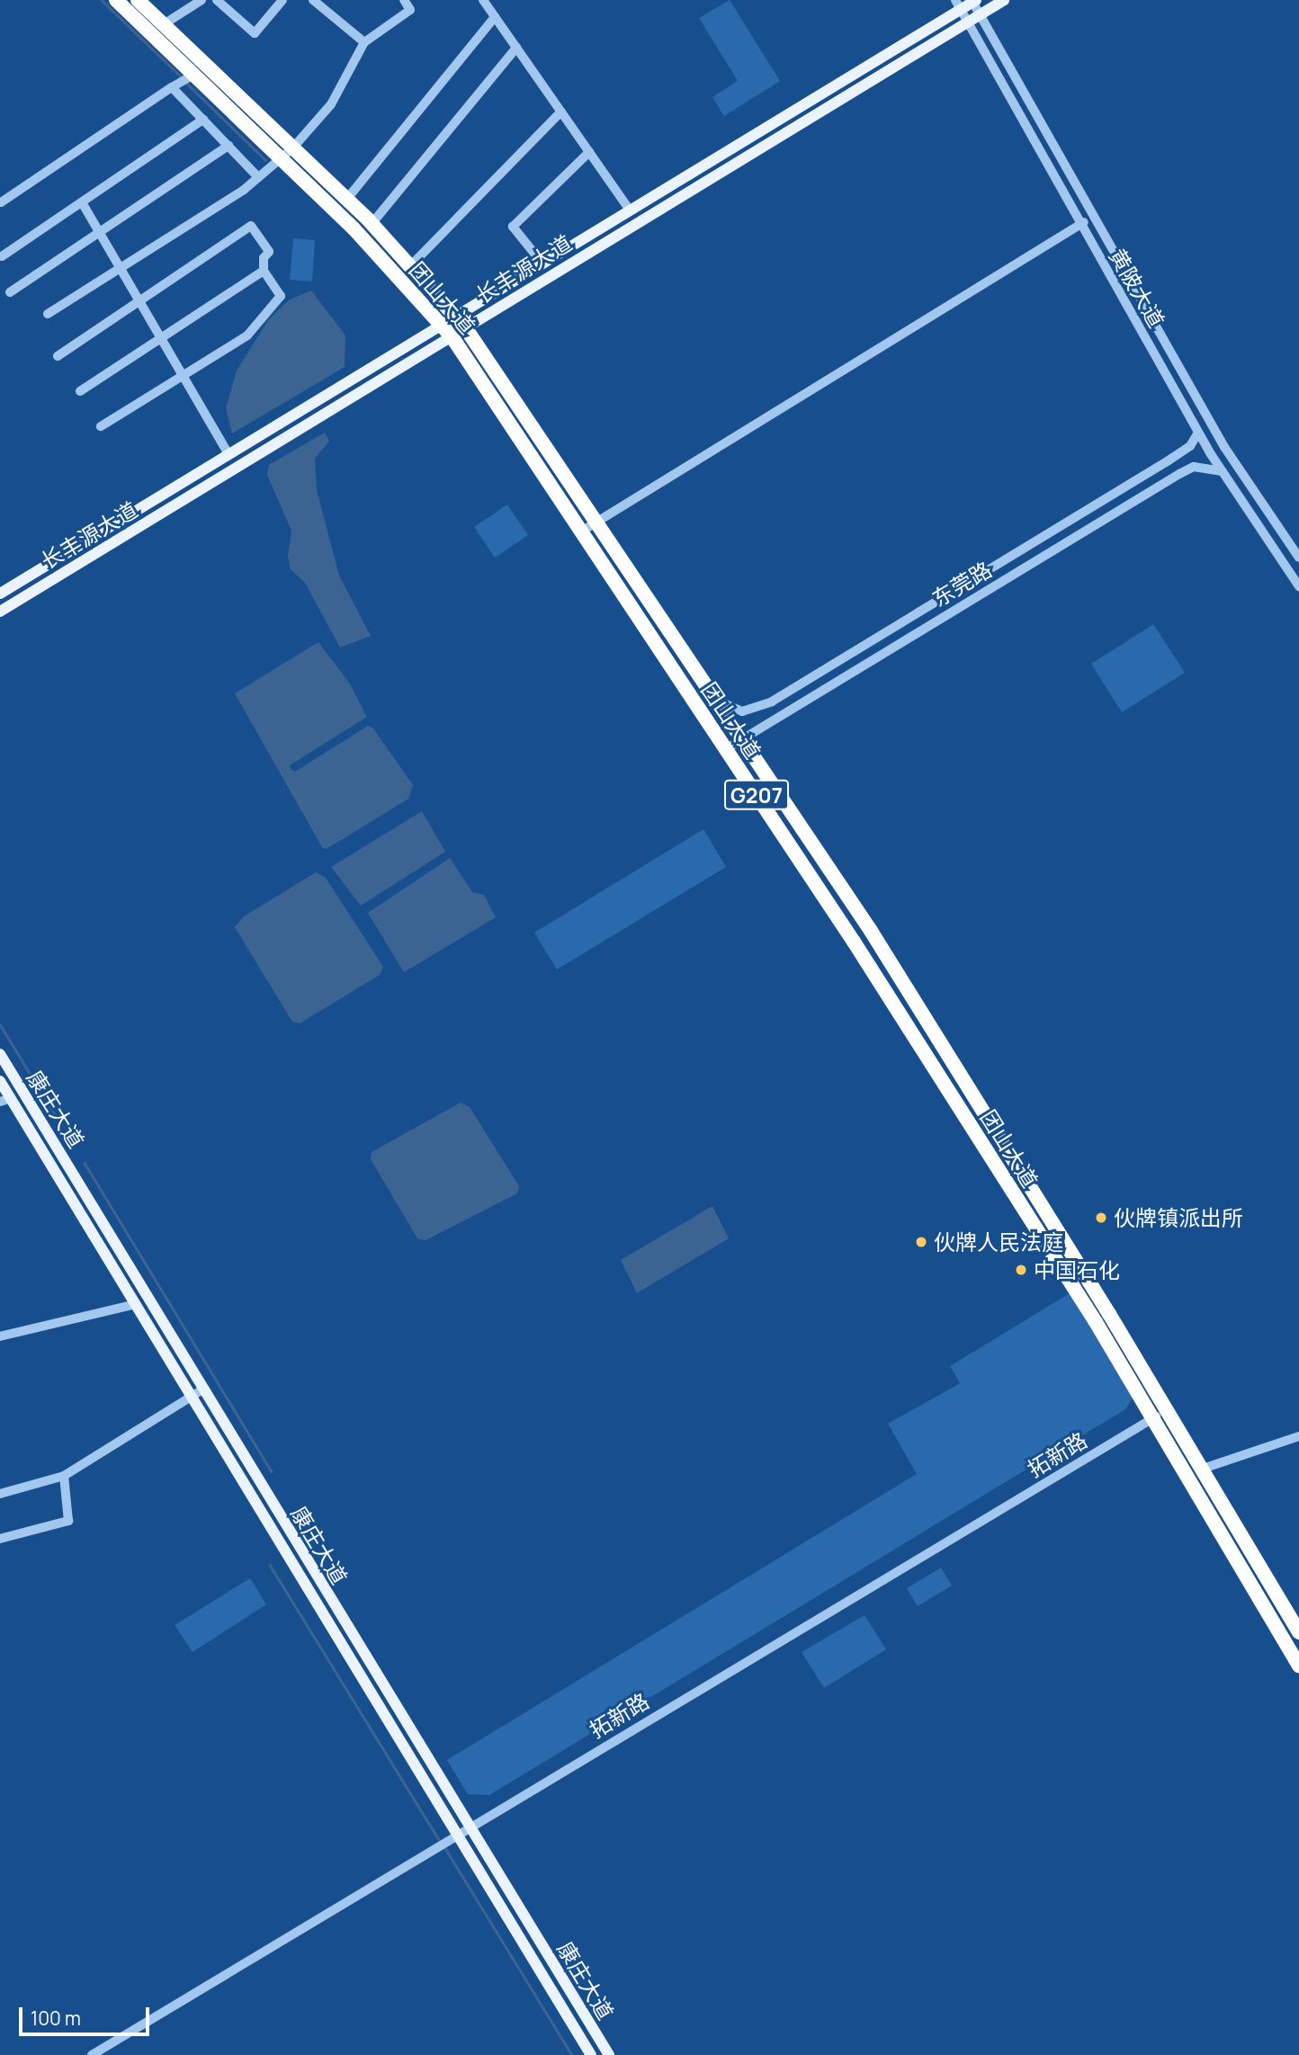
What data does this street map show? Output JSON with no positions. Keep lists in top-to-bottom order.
{
  "streets": {
    "highway": ["团山大道", "G207"],
    "main road": ["长丰源大道", "康庄大道"],
    "street": ["黄陂大道", "东莞路", "拓新路"]
  },
  "crossings": [
    ["长丰源大道", "黄陂大道"],
    ["长丰源大道", "团山大道"],
    ["黄陂大道", "东莞路"],
    ["团山大道", "东莞路"],
    ["团山大道", "拓新路"],
    ["康庄大道", "拓新路"]
  ],
  "places": ["伙牌镇派出所", "伙牌人民法庭", "中国石化"],
  "scale_bar": "100 m"
}
